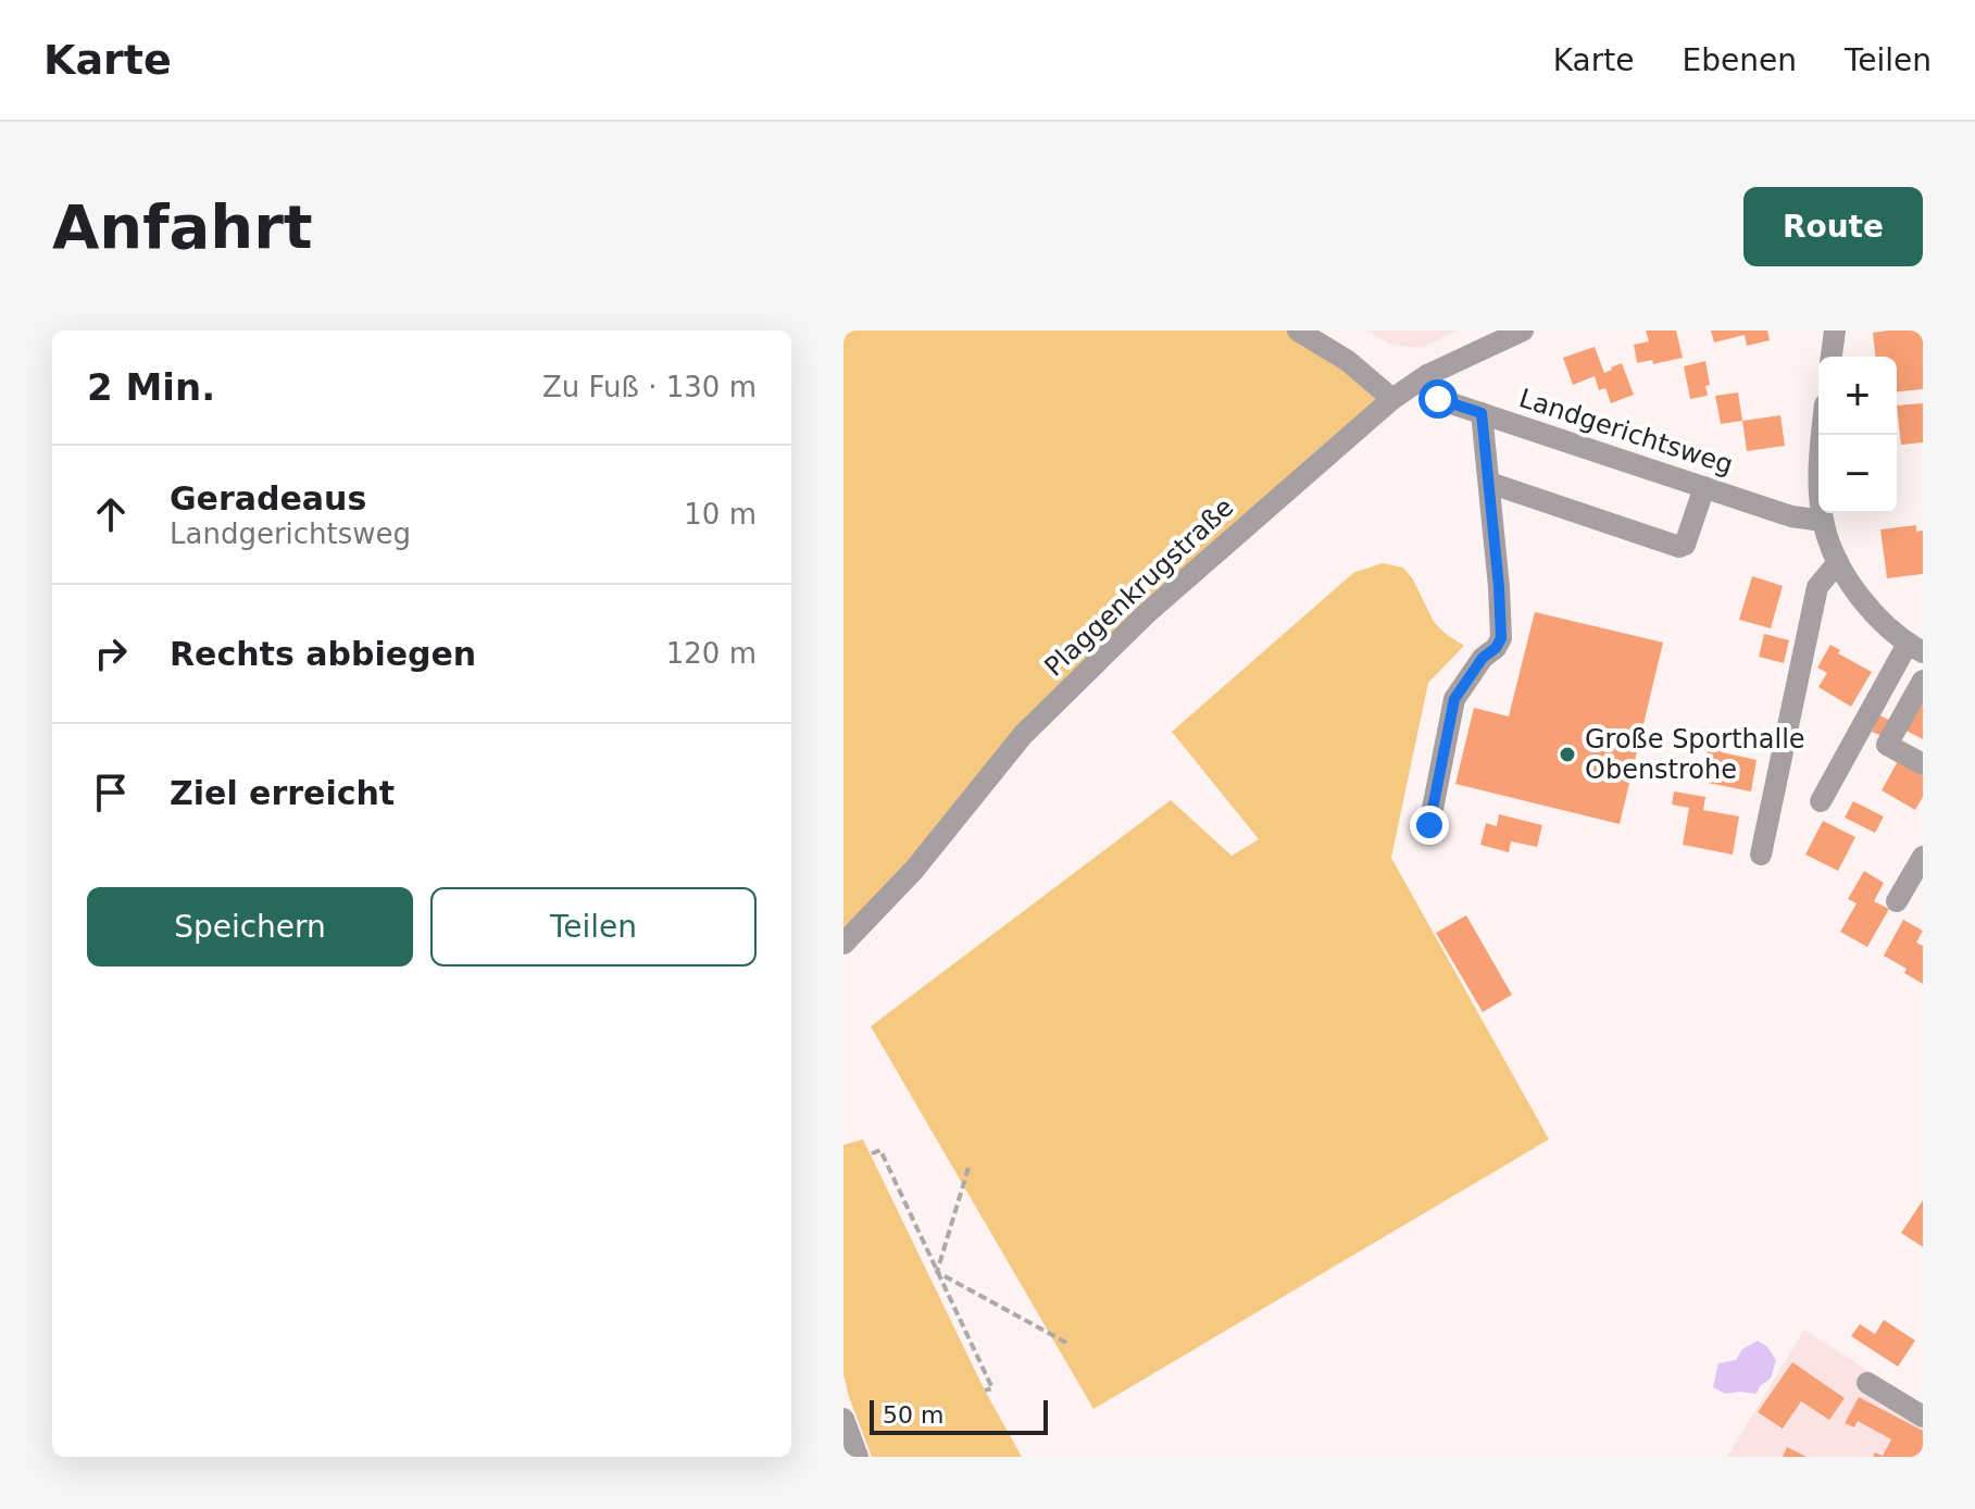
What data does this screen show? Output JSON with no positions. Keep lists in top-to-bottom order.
{
  "streets": {
    "street": ["Landgerichtsweg", "Plaggenkrugstraße"]
  },
  "crossings": [
    ["Landgerichtsweg", "Plaggenkrugstraße"]
  ],
  "places": ["Große Sporthalle Obenstrohe"],
  "scale_bar": "50 m",
  "page": {
    "header": "Karte",
    "nav": ["Karte", "Ebenen", "Teilen"],
    "buttons": [
      "Route",
      ["Speichern", "Teilen"]
    ],
    "title": "Anfahrt",
    "heading": ["2 Min.", "Zu Fuß · 130 m"],
    "map_buttons": ["+", "−"],
    "list": [
      ["Geradeaus", "Landgerichtsweg", "10 m"],
      ["Rechts abbiegen", "120 m"],
      "Ziel erreicht"
    ],
    "scale": "50 m"
  }
}
